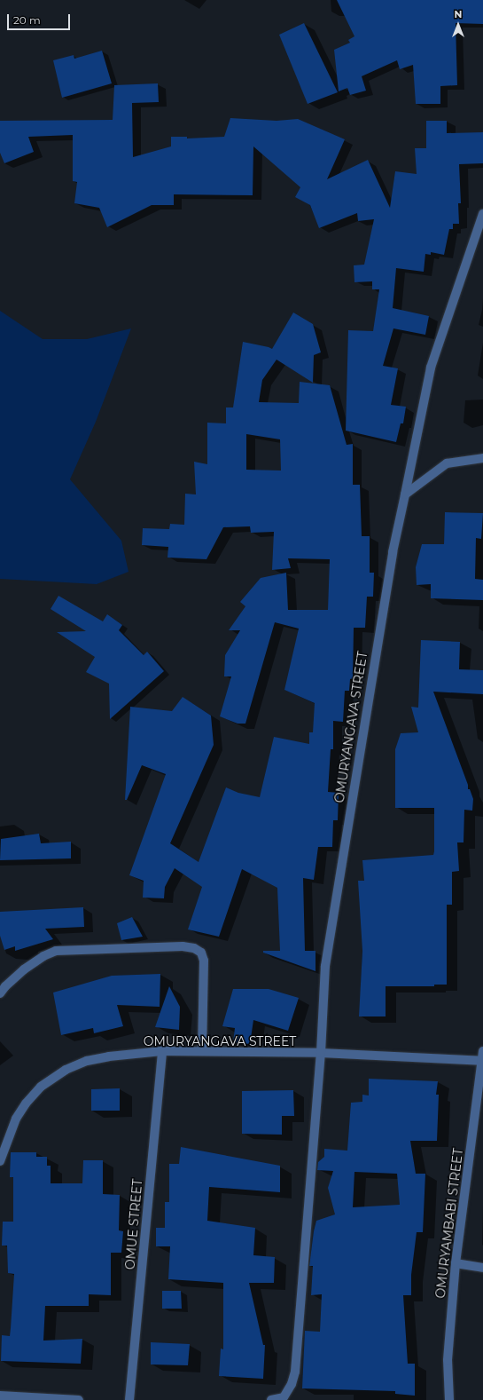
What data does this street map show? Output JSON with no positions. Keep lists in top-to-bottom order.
{
  "streets": {
    "street": ["OMURYANGAVA STREET", "OMURYAMBABI STREET", "OMUE STREET"]
  },
  "crossings": [
    ["OMURYANGAVA STREET", "OMURYAMBABI STREET"],
    ["OMURYANGAVA STREET", "OMUE STREET"]
  ],
  "scale_bar": "20 m",
  "north": "top"
}
